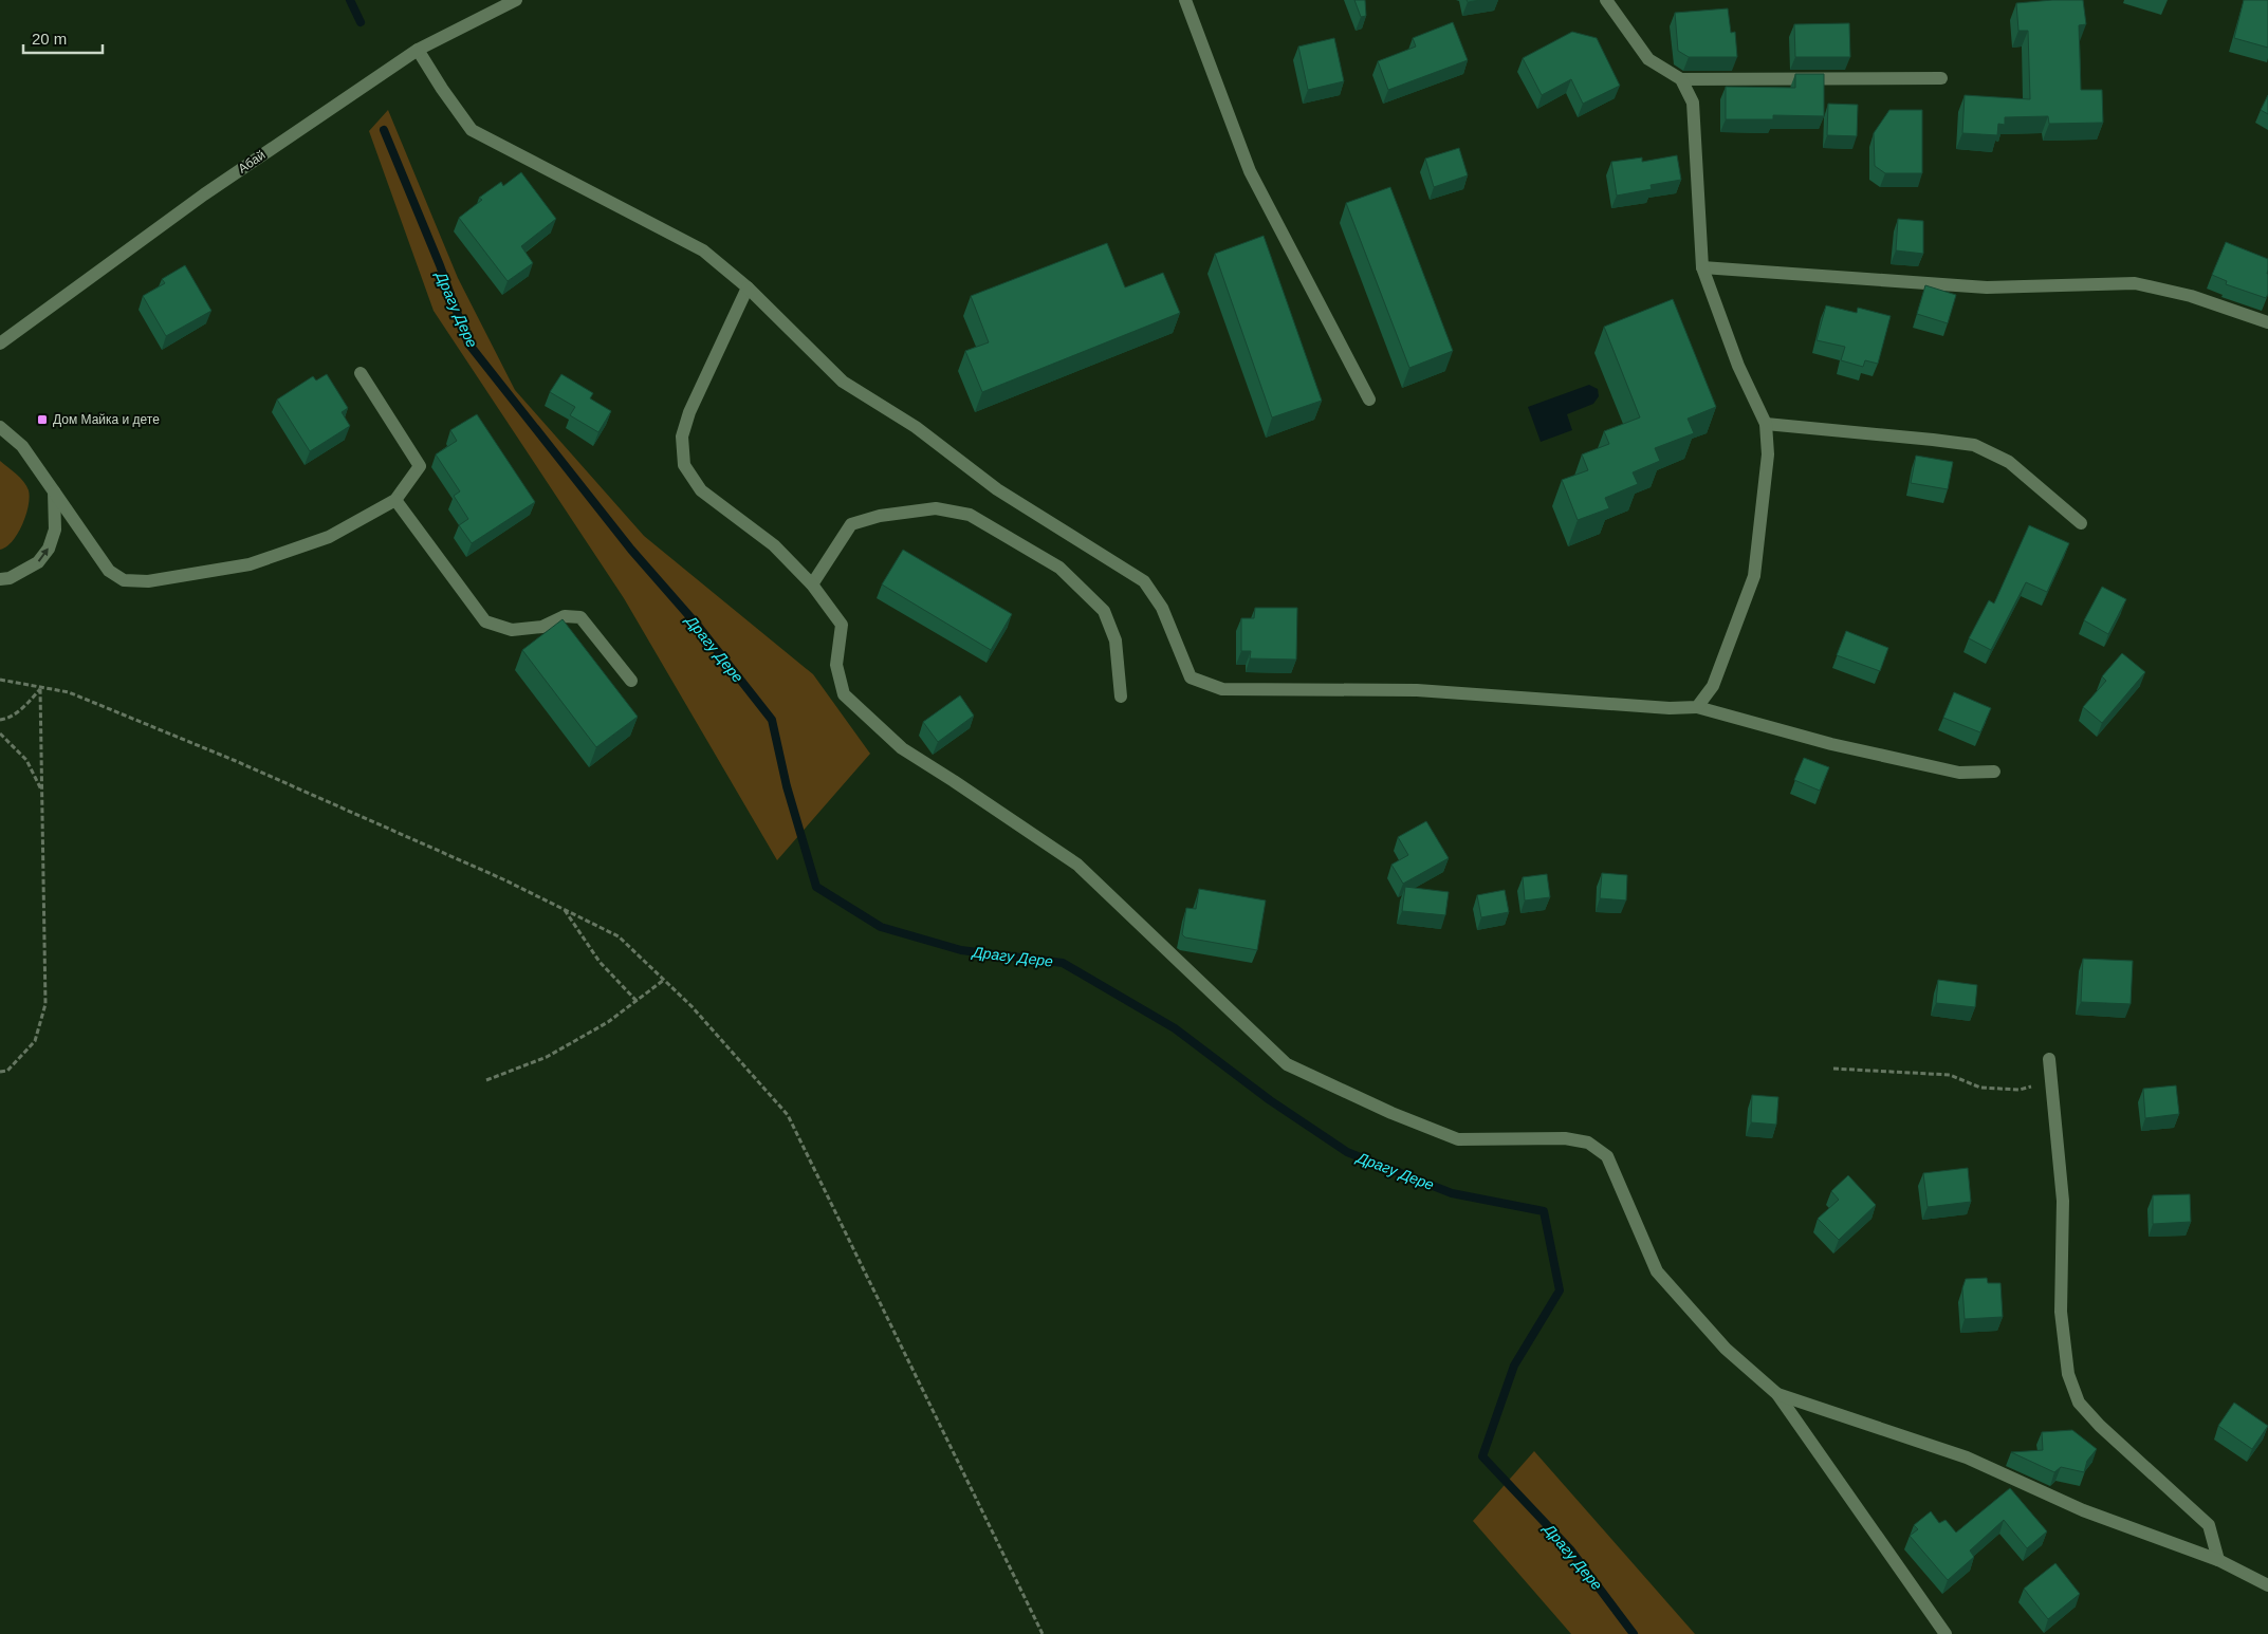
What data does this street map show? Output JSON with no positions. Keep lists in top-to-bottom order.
{
  "streets": {
    "street": ["Абай"]
  },
  "water": ["Драгу Дере"],
  "places": {
    "transit": ["Дом Майка и дете"]
  },
  "scale_bar": "20 m"
}
